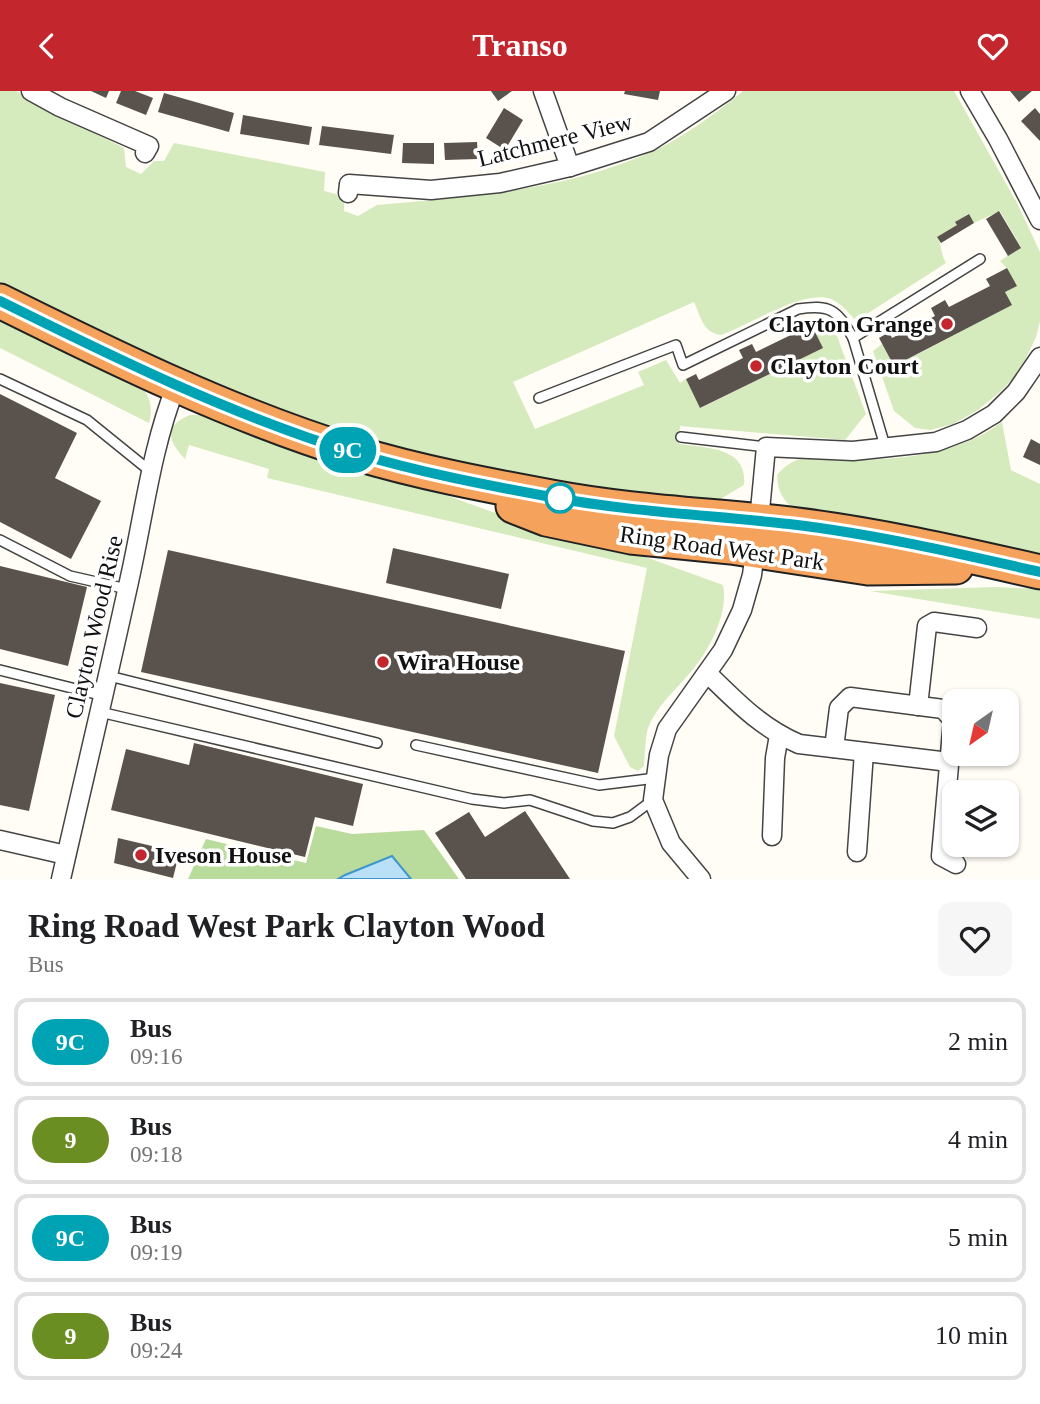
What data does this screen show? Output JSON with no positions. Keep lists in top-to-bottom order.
{
  "streets": {
    "highway": ["Ring Road West Park"],
    "street": ["Latchmere View", "Clayton Wood Rise"]
  },
  "crossings": [
    ["Ring Road West Park", "Clayton Wood Rise"]
  ],
  "places": [
    "Clayton Grange",
    "Clayton Court",
    "Wira House",
    "Iveson House"
  ],
  "lines": ["bus line 9C"],
  "north": "bottom left",
  "page": {
    "header": "Transo",
    "on_map": "9C",
    "heading": ["Ring Road West Park Clayton Wood", "Bus"],
    "list": [
      {
        "mark": "9C",
        "name": "Bus",
        "note": "09:16",
        "value": "2 min"
      },
      {
        "mark": "9",
        "name": "Bus",
        "note": "09:18",
        "value": "4 min"
      },
      {
        "mark": "9C",
        "name": "Bus",
        "note": "09:19",
        "value": "5 min"
      },
      {
        "mark": "9",
        "name": "Bus",
        "note": "09:24",
        "value": "10 min"
      }
    ]
  }
}
